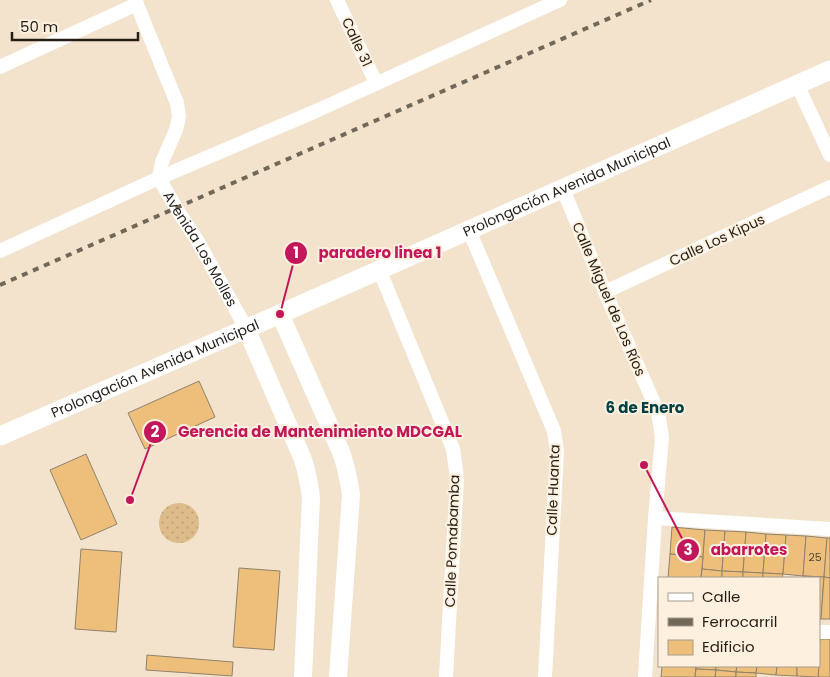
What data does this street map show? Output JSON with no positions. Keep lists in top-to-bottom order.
{
  "streets": {
    "main road": ["Prolongación Avenida Municipal"],
    "street": [
      "Calle 31",
      "Calle Los Kipus",
      "Avenida Los Molles",
      "Calle Miguel de Los Ríos",
      "Calle Huanta",
      "Calle Pomabamba"
    ]
  },
  "crossings": [
    ["Prolongación Avenida Municipal", "Avenida Los Molles"],
    ["Prolongación Avenida Municipal", "Calle Miguel de Los Ríos"],
    ["Prolongación Avenida Municipal", "Calle Huanta"],
    ["Prolongación Avenida Municipal", "Calle Pomabamba"],
    ["Calle Los Kipus", "Calle Miguel de Los Ríos"]
  ],
  "districts": ["6 de Enero"],
  "places": ["paradero linea 1", "abarrotes", "Gerencia de Mantenimiento MDCGAL"],
  "house_numbers": ["25"],
  "legend": ["Calle", "Ferrocarril", "Edificio"],
  "scale_bar": "50 m"
}
